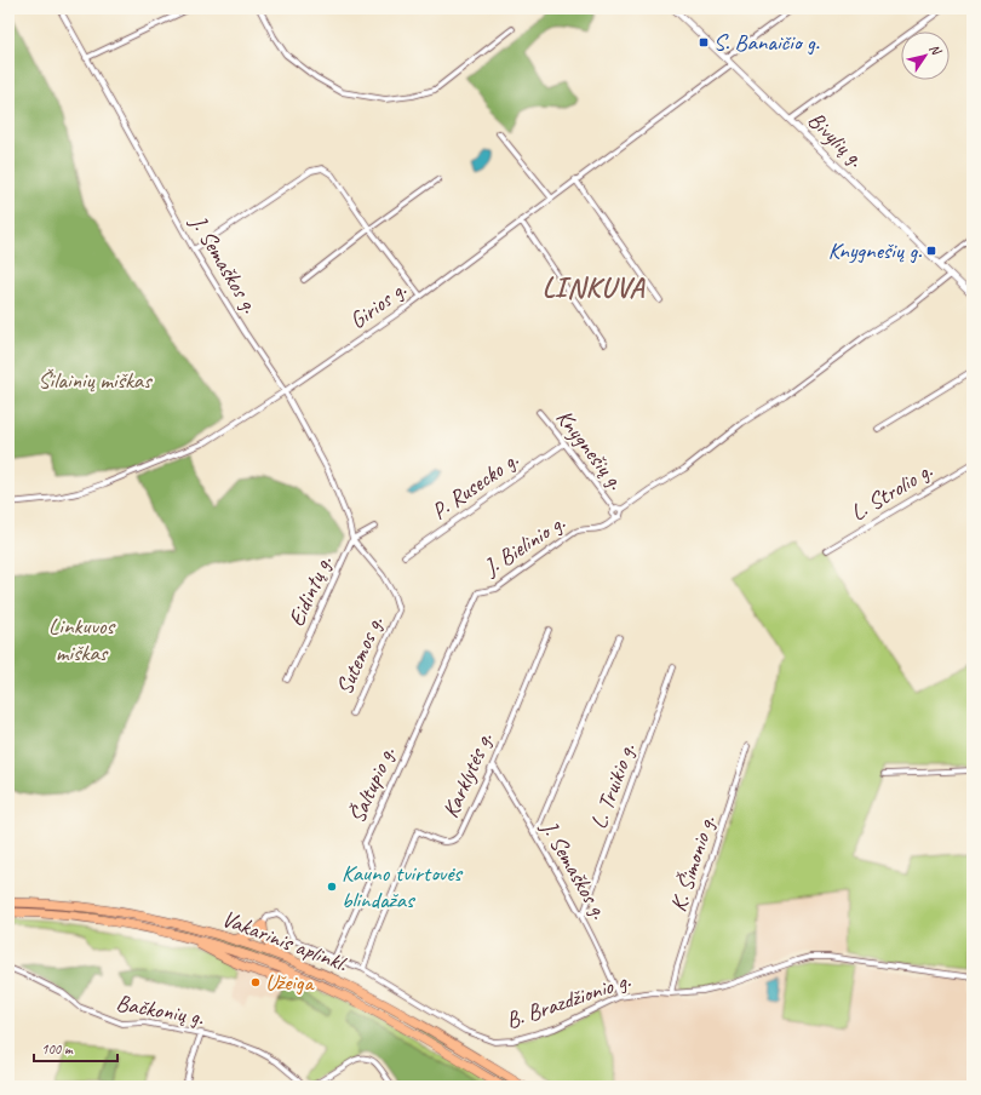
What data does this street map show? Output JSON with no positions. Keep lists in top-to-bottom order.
{
  "streets": {
    "highway": ["Vakarinis aplinkl."],
    "street": [
      "Bivylių g.",
      "J. Semaškos g.",
      "Girios g.",
      "Knygnešių g.",
      "P. Rusecko g.",
      "L. Strolio g.",
      "J. Bielinio g.",
      "Eidintų g.",
      "Sutemos g.",
      "Karklytės g.",
      "Šaltupio g.",
      "L. Truikio g.",
      "K. Šimonio g.",
      "B. Brazdžionio g.",
      "Bačkonių g."
    ]
  },
  "crossings": [
    ["Bivylių g.", "Girios g."],
    ["Bivylių g.", "Knygnešių g."],
    ["J. Semaškos g.", "Girios g."],
    ["J. Semaškos g.", "Eidintų g."],
    ["J. Semaškos g.", "Sutemos g."],
    ["J. Semaškos g.", "Karklytės g."],
    ["J. Semaškos g.", "L. Truikio g."],
    ["J. Semaškos g.", "B. Brazdžionio g."],
    ["Knygnešių g.", "P. Rusecko g."],
    ["Knygnešių g.", "J. Bielinio g."],
    ["J. Bielinio g.", "Šaltupio g."],
    ["Eidintų g.", "Sutemos g."],
    ["Karklytės g.", "B. Brazdžionio g."],
    ["Šaltupio g.", "B. Brazdžionio g."],
    ["K. Šimonio g.", "B. Brazdžionio g."]
  ],
  "districts": ["LINKUVA"],
  "parks": ["Šilainių miškas", "Linkuvos miškas"],
  "places": {
    "transit": ["S. Banaičio g.", "Knygnešių g."],
    "other": ["Kauno tvirtovės blindažas", "Užeiga"]
  },
  "scale_bar": "100 m",
  "north": "top right"
}
